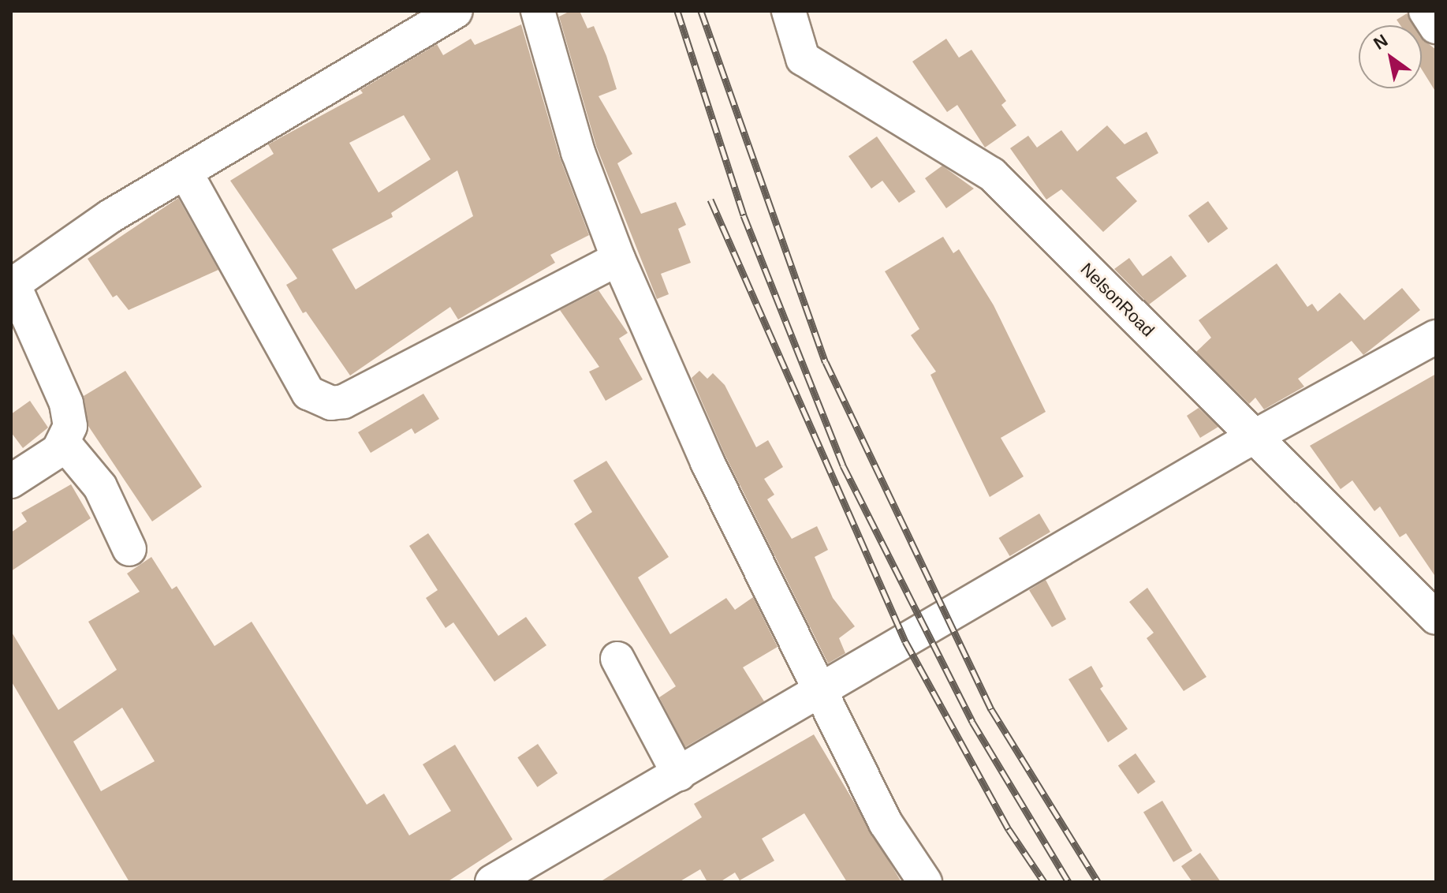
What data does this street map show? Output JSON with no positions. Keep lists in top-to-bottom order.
{
  "streets": {
    "street": ["NelsonRoad"]
  },
  "north": "top left"
}
